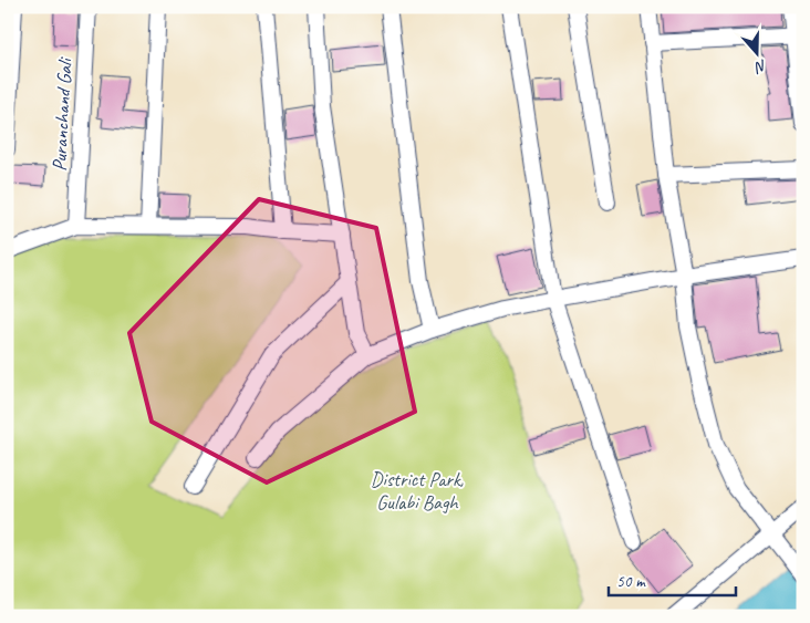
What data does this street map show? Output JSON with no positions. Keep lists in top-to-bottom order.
{
  "streets": {
    "street": ["Puranchand Gali"]
  },
  "parks": ["District Park, Gulabi Bagh"],
  "scale_bar": "50 m",
  "north": "bottom"
}
